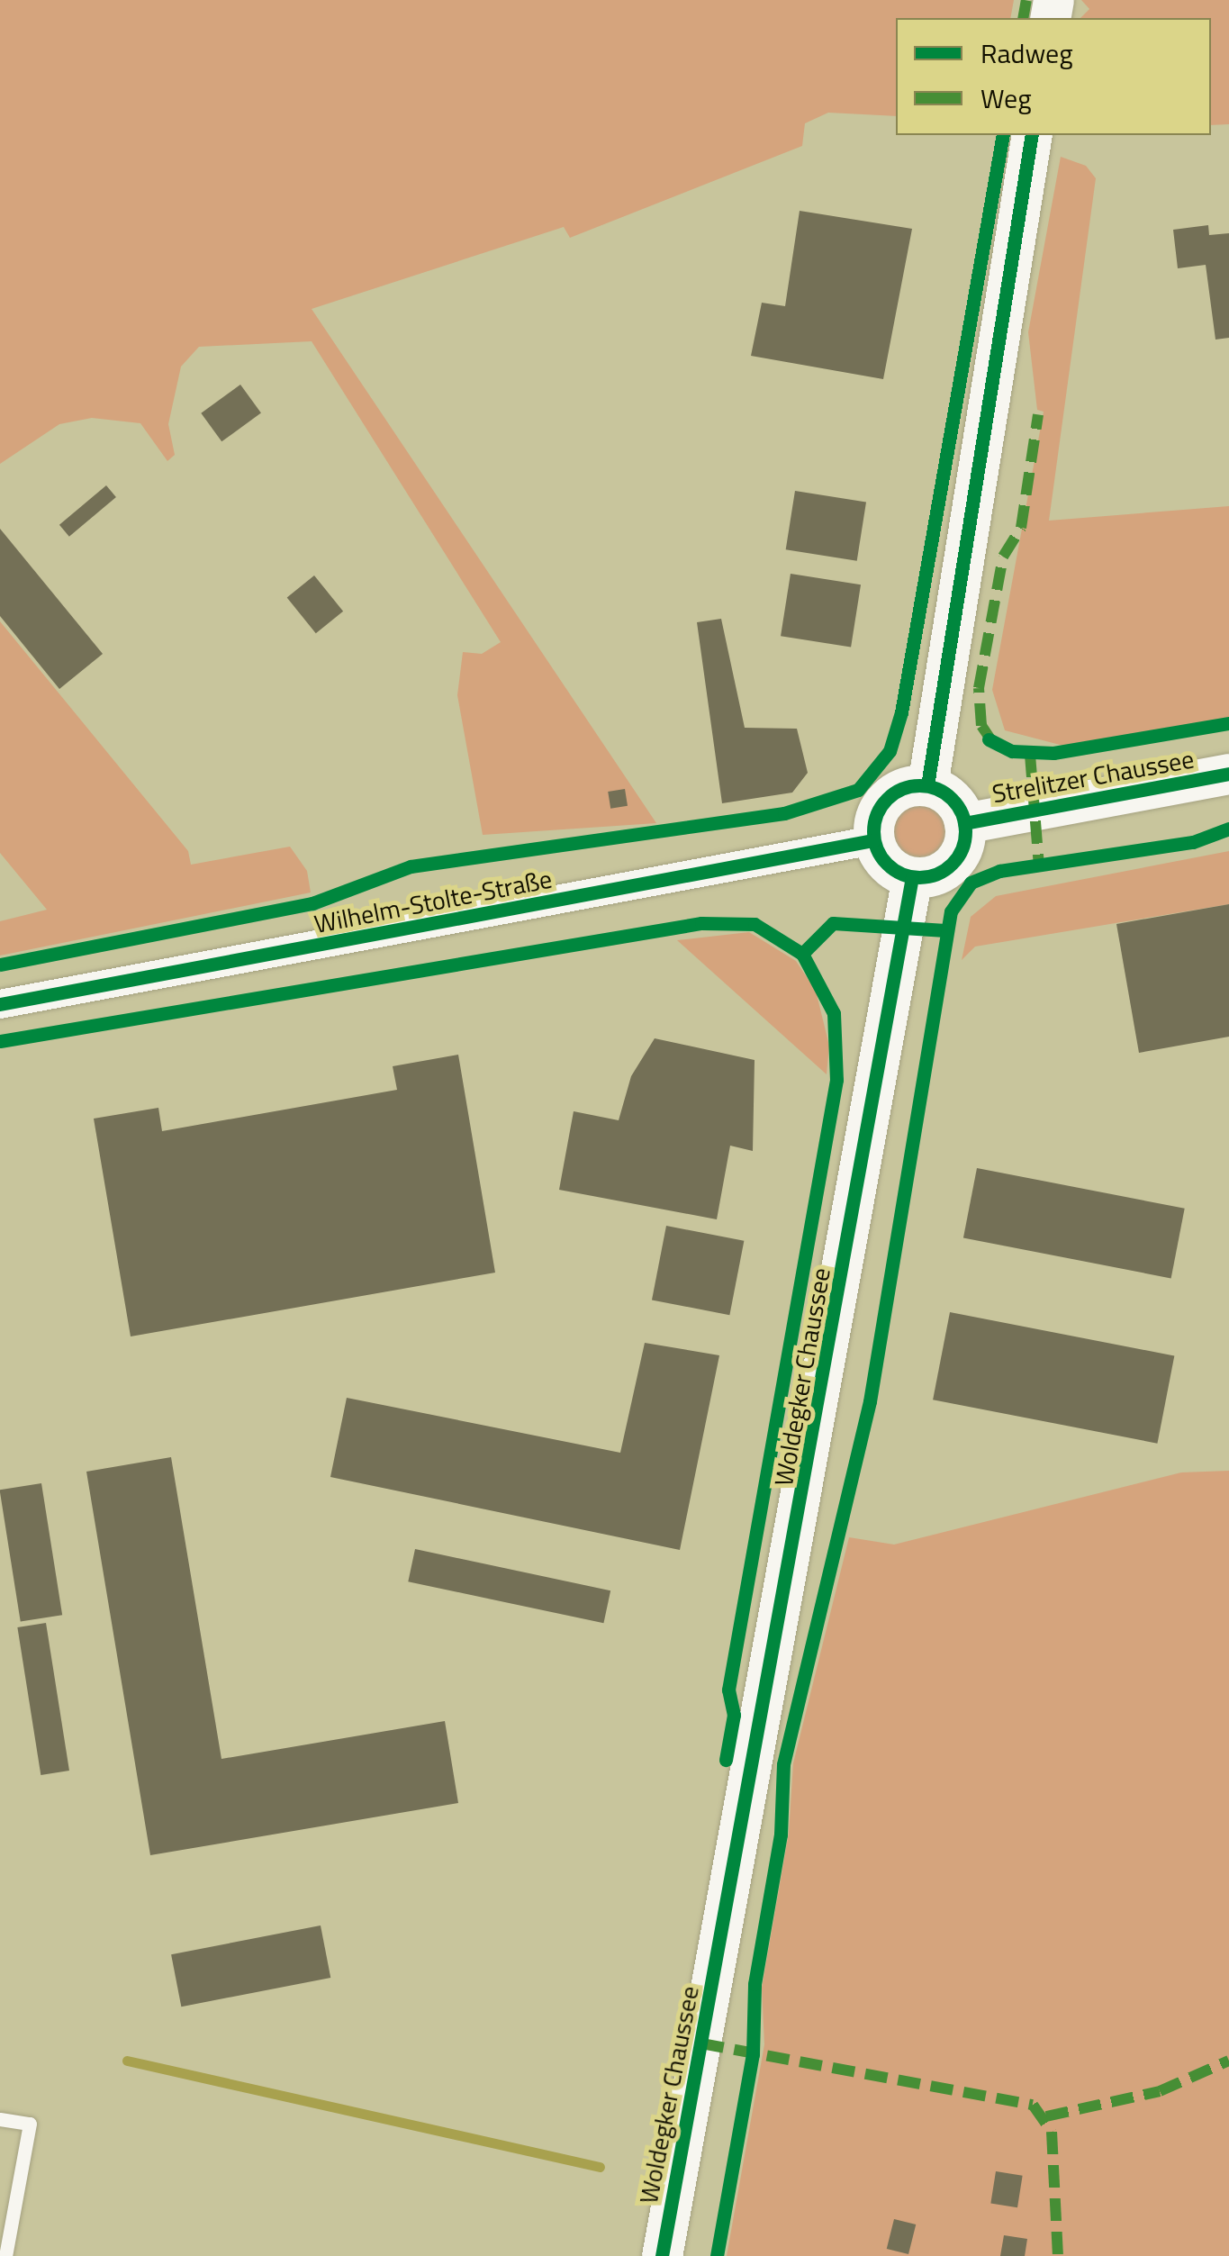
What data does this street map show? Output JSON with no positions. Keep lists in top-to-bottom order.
{
  "streets": {
    "main road": ["Strelitzer Chaussee", "Woldegker Chaussee"],
    "street": ["Wilhelm-Stolte-Straße"]
  },
  "crossings": [
    ["Strelitzer Chaussee", "Wilhelm-Stolte-Straße"],
    ["Strelitzer Chaussee", "Woldegker Chaussee"],
    ["Wilhelm-Stolte-Straße", "Woldegker Chaussee"]
  ],
  "legend": ["Radweg", "Weg"]
}
